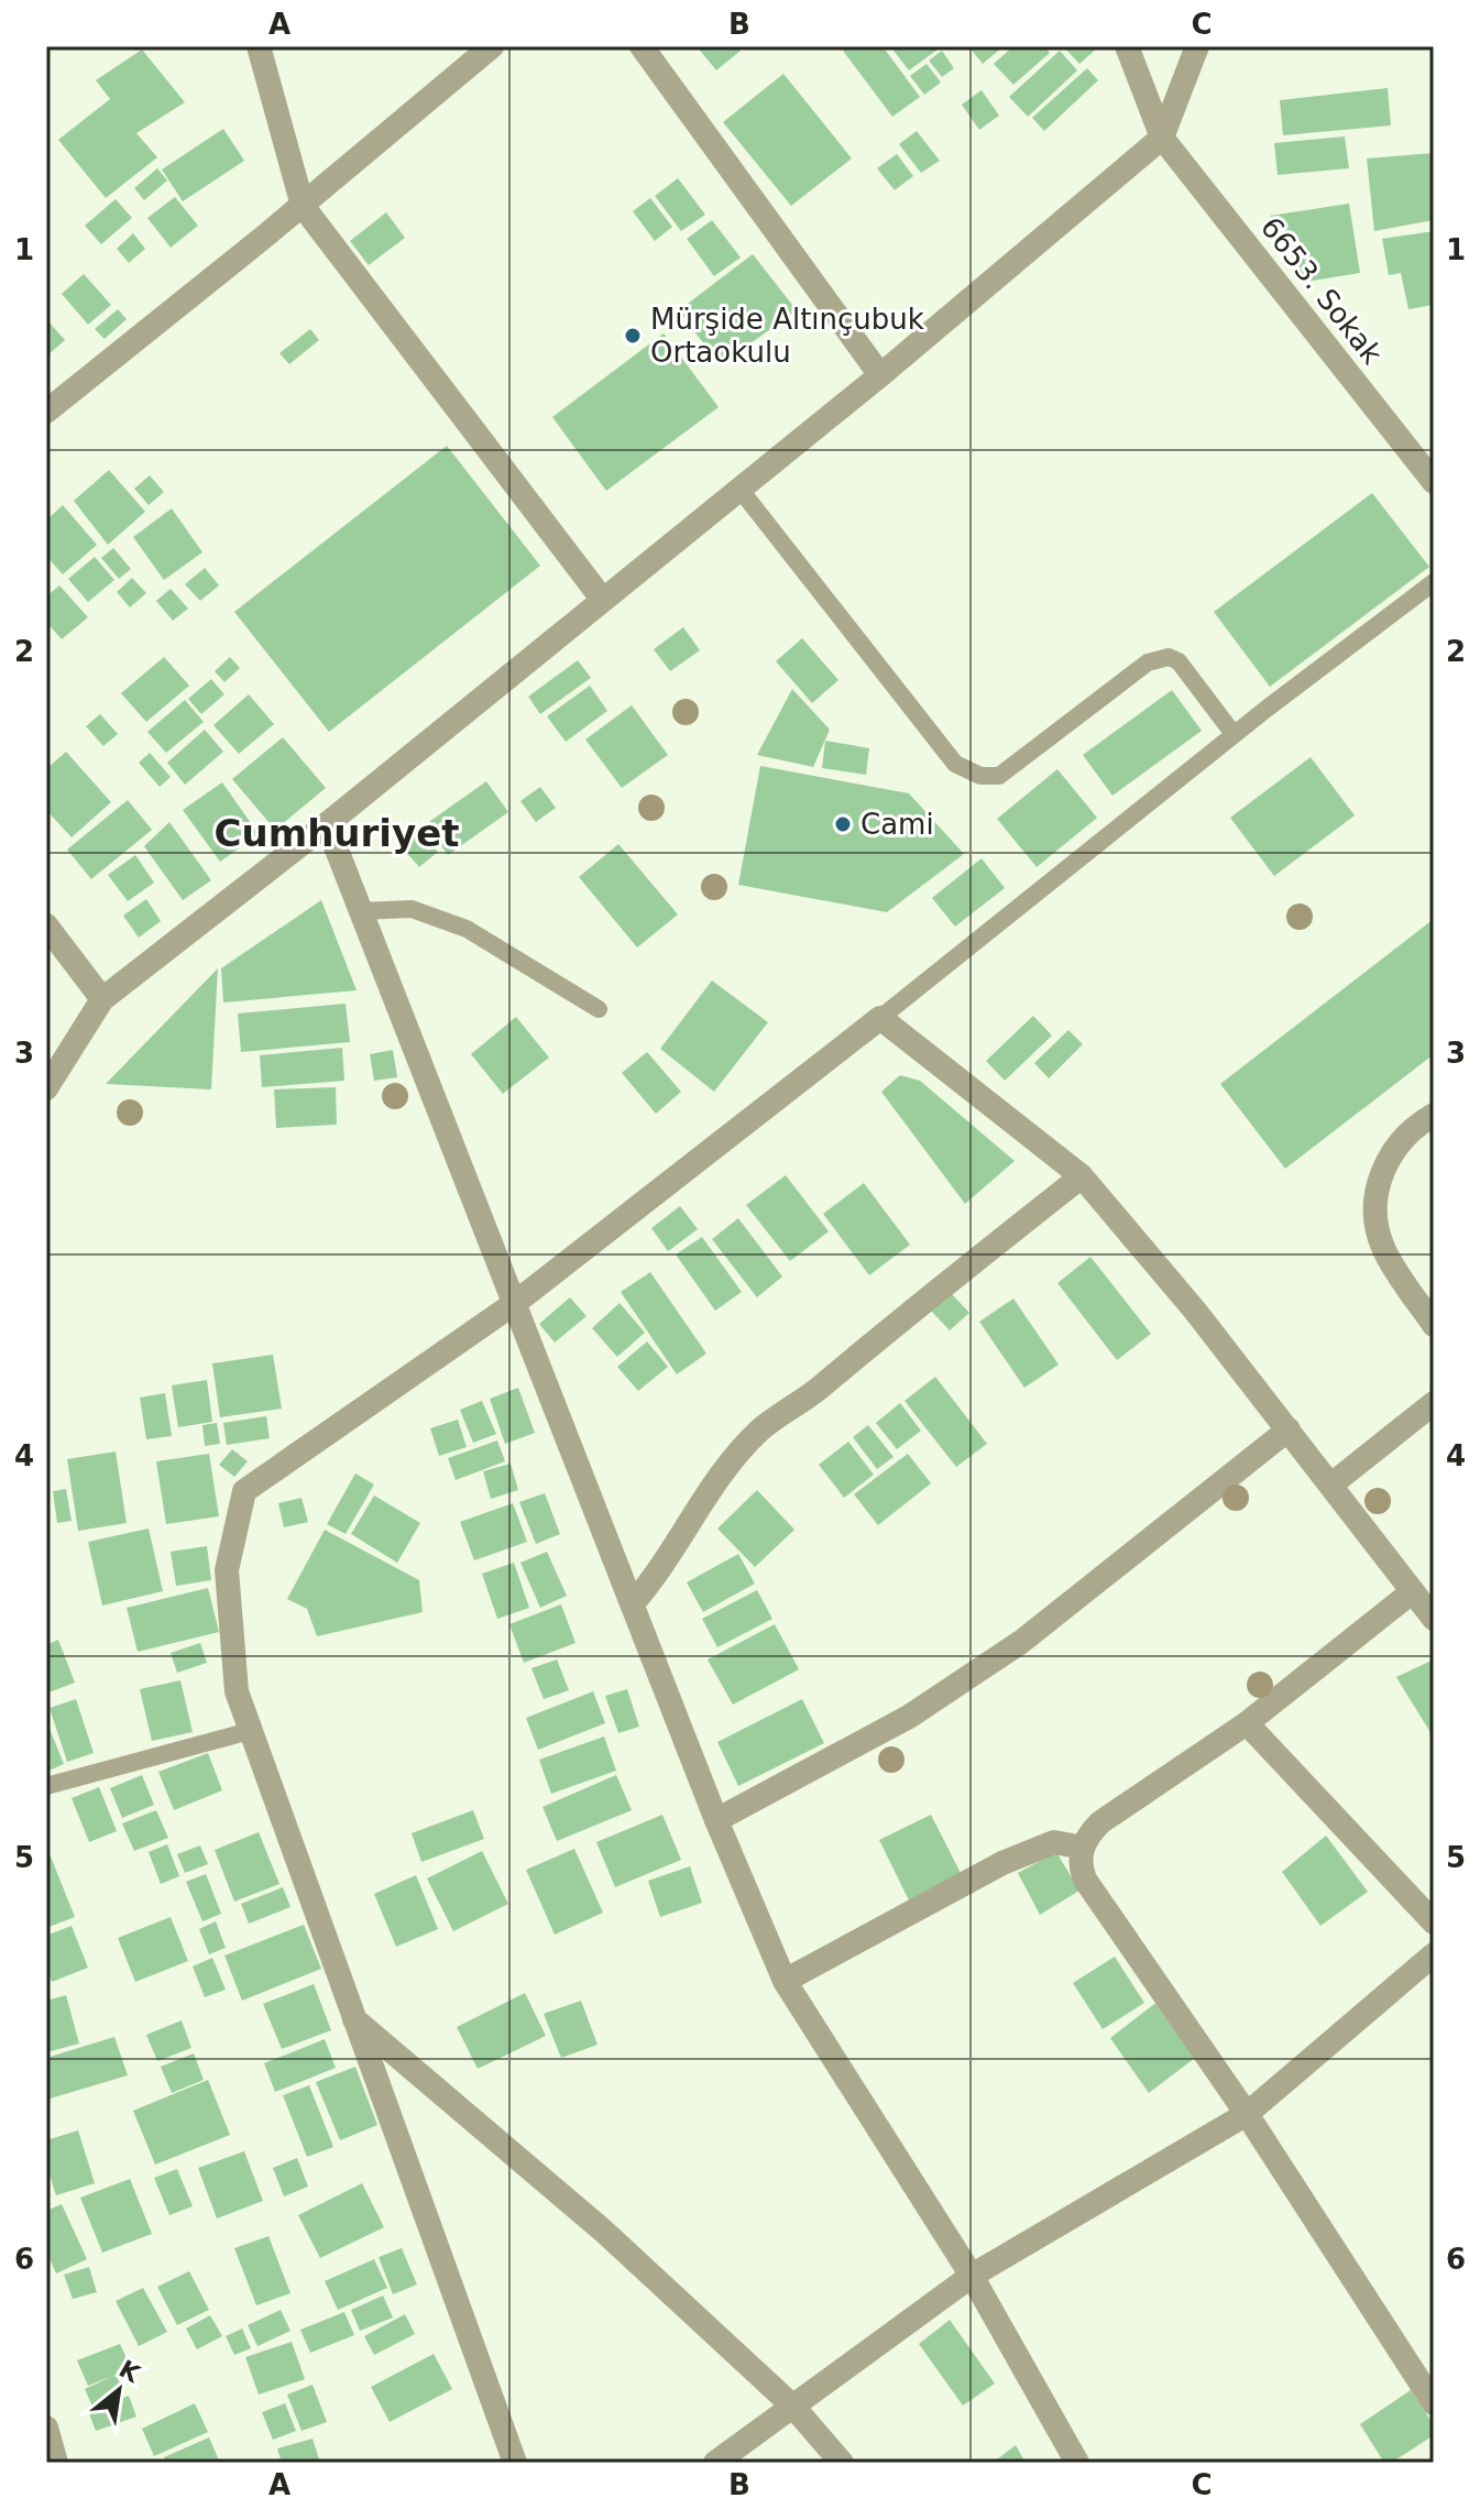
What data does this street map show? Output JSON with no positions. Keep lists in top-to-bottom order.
{
  "streets": {
    "street": ["6653. Sokak"]
  },
  "districts": ["Cumhuriyet"],
  "places": ["Mürşide Altınçubuk Ortaokulu", "Cami"],
  "north": "top right",
  "grid": {
    "columns": ["A", "B", "C"],
    "rows": [
      "1",
      "2",
      "3",
      "4",
      "5",
      "6"
    ]
  }
}
